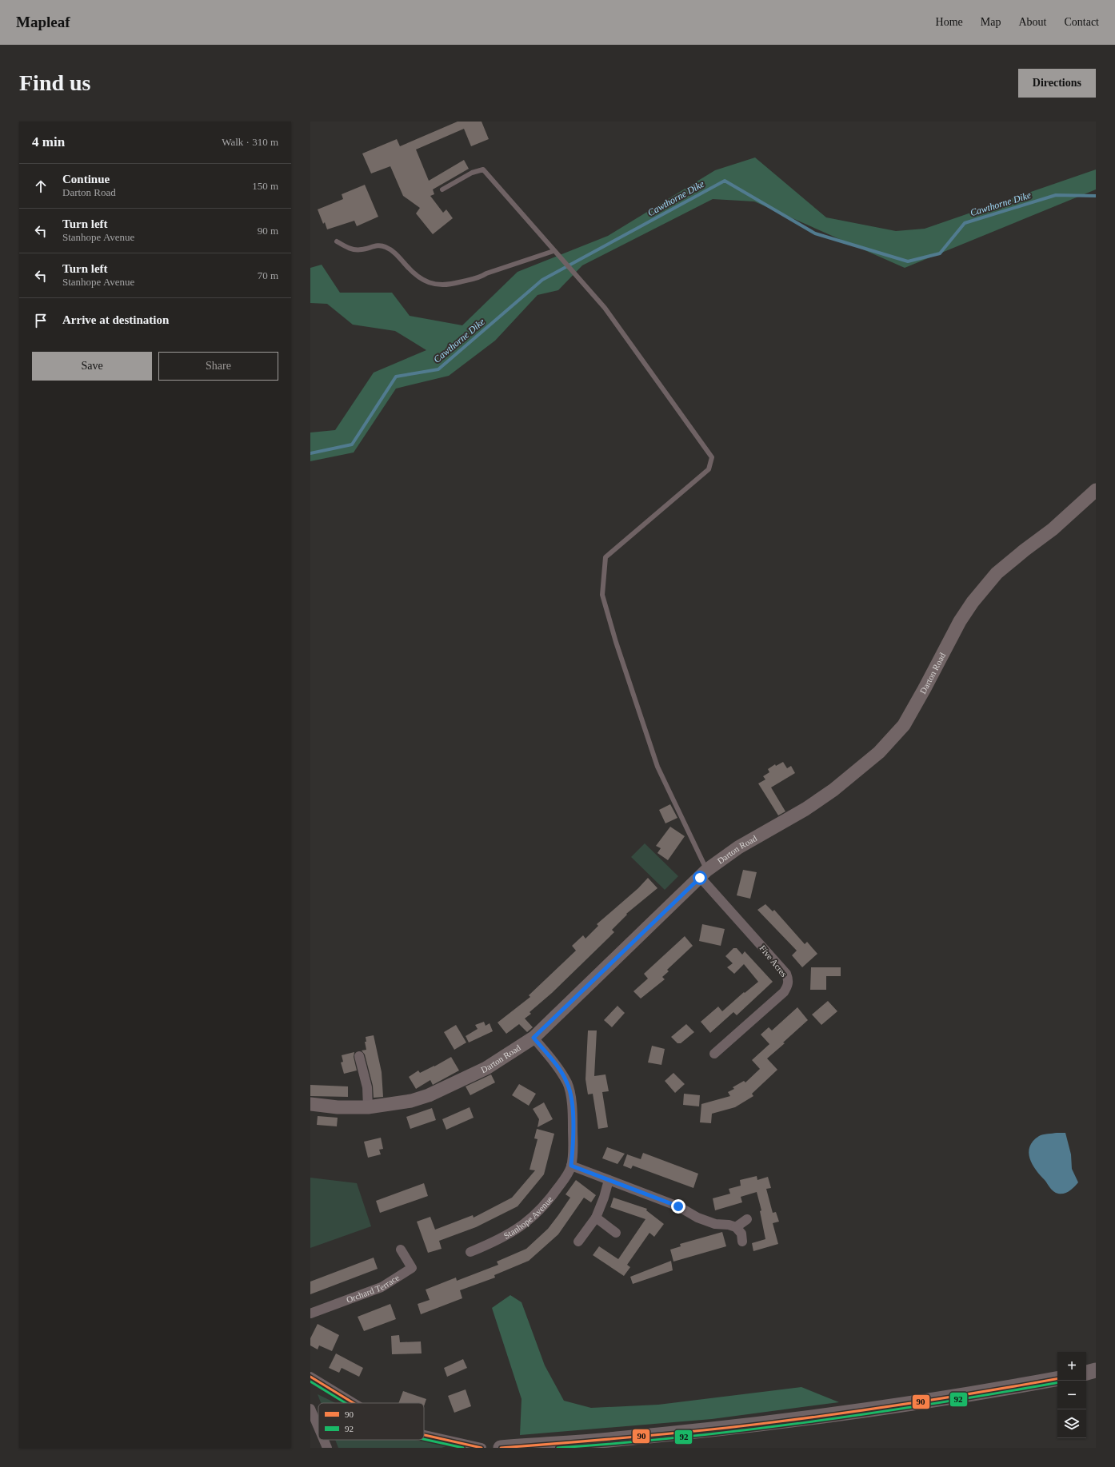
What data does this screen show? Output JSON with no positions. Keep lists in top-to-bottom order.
{
  "streets": {
    "street": [
      "Darton Road",
      "Five Acres",
      "Stanhope Avenue",
      "Orchard Terrace"
    ]
  },
  "crossings": [
    ["Darton Road", "Five Acres"],
    ["Darton Road", "Stanhope Avenue"]
  ],
  "water": ["Cawthorne Dike"],
  "lines": ["transit line 90", "transit line 92"],
  "legend": ["90", "92"],
  "page": {
    "header": "Mapleaf",
    "nav": [
      "Home",
      "Map",
      "About",
      "Contact"
    ],
    "buttons": [
      "Directions",
      ["Save", "Share"]
    ],
    "title": "Find us",
    "heading": ["4 min", "Walk · 310 m"],
    "list": [
      ["Continue", "Darton Road", "150 m"],
      ["Turn left", "Stanhope Avenue", "90 m"],
      ["Turn left", "Stanhope Avenue", "70 m"],
      "Arrive at destination"
    ],
    "map_buttons": ["+", "−"]
  }
}
